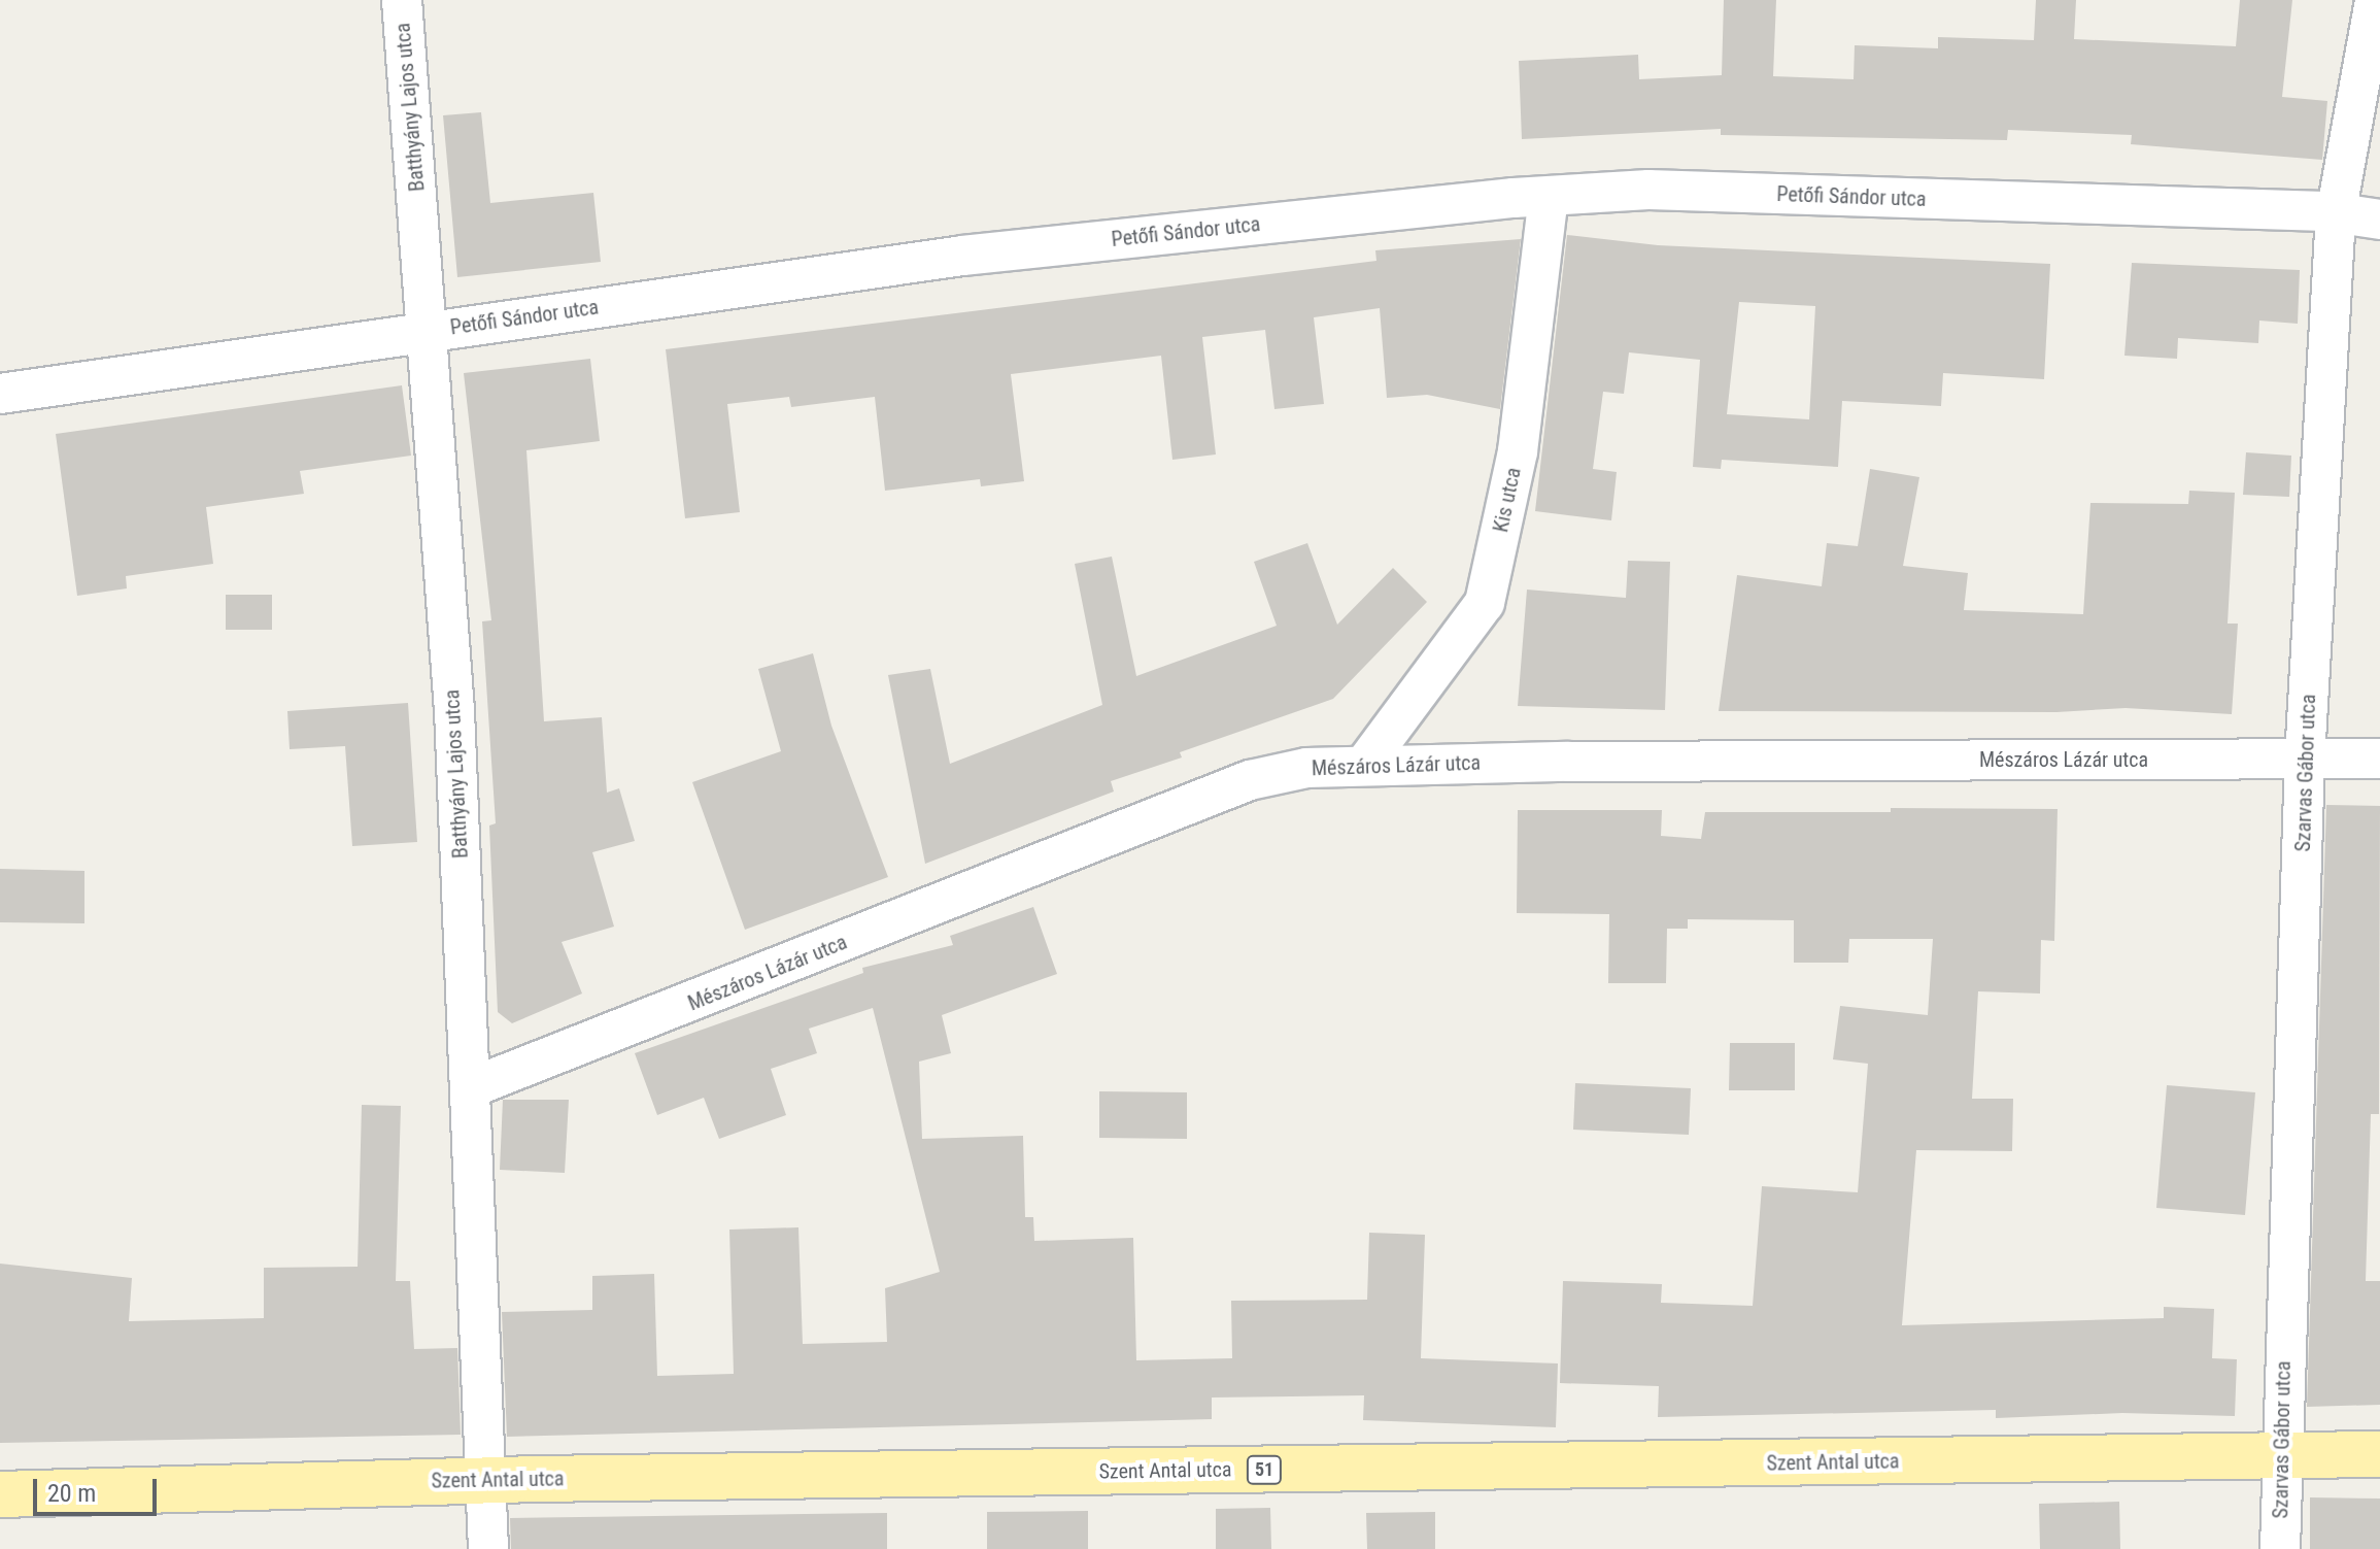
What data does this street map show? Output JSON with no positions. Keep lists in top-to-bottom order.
{
  "streets": {
    "main road": ["Szent Antal utca", "51"],
    "street": [
      "Batthyány Lajos utca",
      "Petőfi Sándor utca",
      "Kis utca",
      "Mészáros Lázár utca",
      "Szarvas Gábor utca"
    ]
  },
  "crossings": [
    ["Batthyány Lajos utca", "Petőfi Sándor utca"],
    ["Batthyány Lajos utca", "Mészáros Lázár utca"],
    ["Batthyány Lajos utca", "Szent Antal utca"],
    ["Petőfi Sándor utca", "Kis utca"],
    ["Petőfi Sándor utca", "Szarvas Gábor utca"],
    ["Kis utca", "Mészáros Lázár utca"],
    ["Mészáros Lázár utca", "Szarvas Gábor utca"],
    ["Szarvas Gábor utca", "Szent Antal utca"]
  ],
  "scale_bar": "20 m"
}
